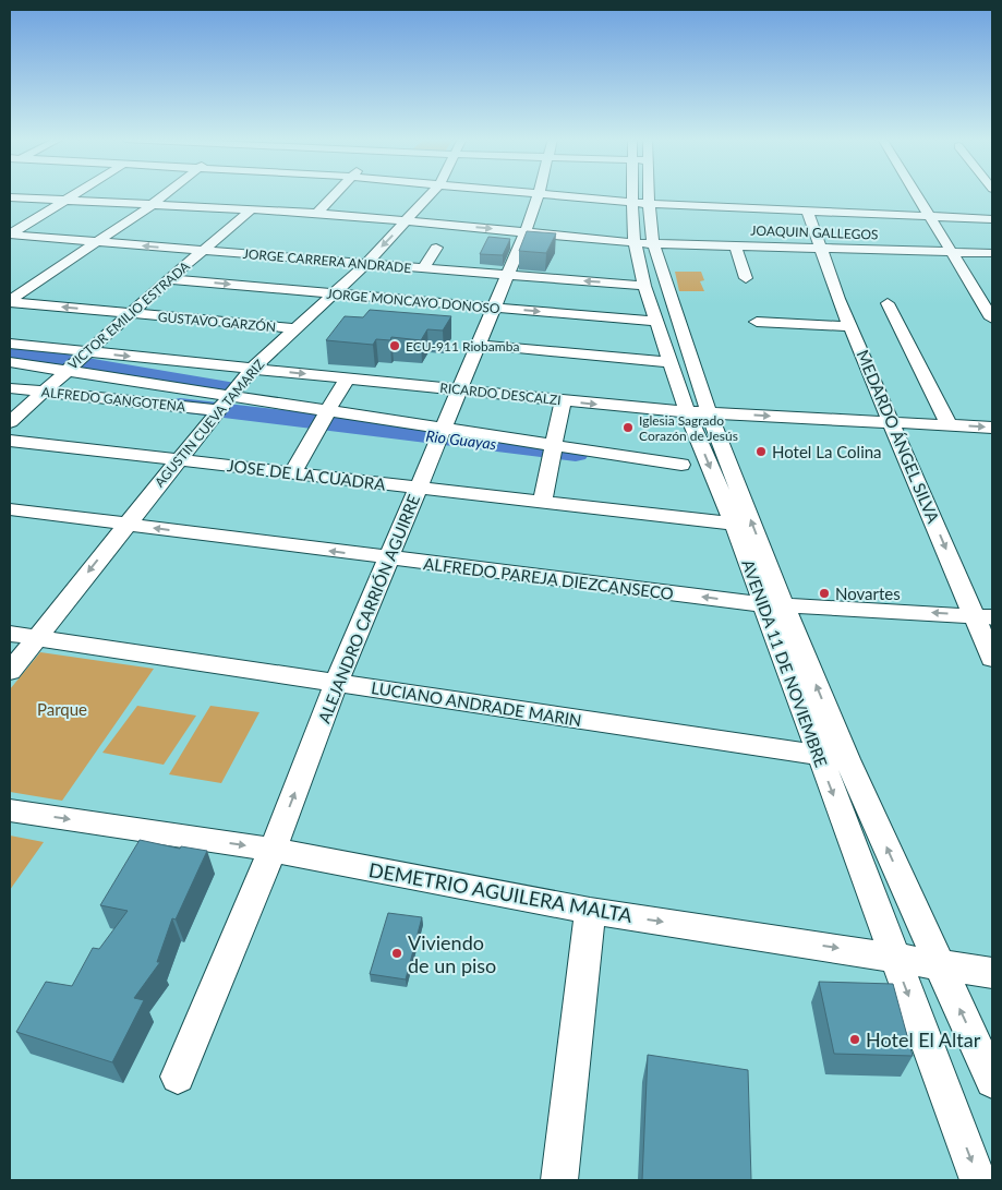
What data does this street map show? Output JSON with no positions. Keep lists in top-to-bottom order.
{
  "streets": {
    "street": [
      "JOAQUIN GALLEGOS",
      "JORGE CARRERA ANDRADE",
      "JORGE MONCAYO DONOSO",
      "VICTOR EMILIO ESTRADA",
      "GUSTAVO GARZÓN",
      "RICARDO DESCALZI",
      "ALFREDO GANGOTENA",
      "AGUSTIN CUEVA TAMARIZ",
      "MEDARDO ÁNGEL SILVA",
      "JOSE DE LA CUADRA",
      "ALFREDO PAREJA DIEZCANSECO",
      "ALEJANDRO CARRIÓN AGUIRRE",
      "AVENIDA 11 DE NOVIEMBRE",
      "LUCIANO ANDRADE MARIN",
      "DEMETRIO AGUILERA MALTA"
    ]
  },
  "crossings": [
    ["JOAQUIN GALLEGOS", "MEDARDO ÁNGEL SILVA"],
    ["JOAQUIN GALLEGOS", "AVENIDA 11 DE NOVIEMBRE"],
    ["JORGE CARRERA ANDRADE", "VICTOR EMILIO ESTRADA"],
    ["JORGE CARRERA ANDRADE", "AGUSTIN CUEVA TAMARIZ"],
    ["JORGE CARRERA ANDRADE", "ALEJANDRO CARRIÓN AGUIRRE"],
    ["JORGE CARRERA ANDRADE", "AVENIDA 11 DE NOVIEMBRE"],
    ["JORGE MONCAYO DONOSO", "VICTOR EMILIO ESTRADA"],
    ["JORGE MONCAYO DONOSO", "AGUSTIN CUEVA TAMARIZ"],
    ["JORGE MONCAYO DONOSO", "ALEJANDRO CARRIÓN AGUIRRE"],
    ["JORGE MONCAYO DONOSO", "AVENIDA 11 DE NOVIEMBRE"],
    ["VICTOR EMILIO ESTRADA", "GUSTAVO GARZÓN"],
    ["VICTOR EMILIO ESTRADA", "RICARDO DESCALZI"],
    ["VICTOR EMILIO ESTRADA", "ALFREDO GANGOTENA"],
    ["GUSTAVO GARZÓN", "AGUSTIN CUEVA TAMARIZ"],
    ["RICARDO DESCALZI", "AGUSTIN CUEVA TAMARIZ"],
    ["RICARDO DESCALZI", "MEDARDO ÁNGEL SILVA"],
    ["RICARDO DESCALZI", "ALEJANDRO CARRIÓN AGUIRRE"],
    ["RICARDO DESCALZI", "AVENIDA 11 DE NOVIEMBRE"],
    ["ALFREDO GANGOTENA", "AGUSTIN CUEVA TAMARIZ"],
    ["AGUSTIN CUEVA TAMARIZ", "JOSE DE LA CUADRA"],
    ["AGUSTIN CUEVA TAMARIZ", "ALFREDO PAREJA DIEZCANSECO"],
    ["AGUSTIN CUEVA TAMARIZ", "LUCIANO ANDRADE MARIN"],
    ["MEDARDO ÁNGEL SILVA", "ALFREDO PAREJA DIEZCANSECO"],
    ["JOSE DE LA CUADRA", "ALEJANDRO CARRIÓN AGUIRRE"],
    ["JOSE DE LA CUADRA", "AVENIDA 11 DE NOVIEMBRE"],
    ["ALFREDO PAREJA DIEZCANSECO", "ALEJANDRO CARRIÓN AGUIRRE"],
    ["ALFREDO PAREJA DIEZCANSECO", "AVENIDA 11 DE NOVIEMBRE"],
    ["ALEJANDRO CARRIÓN AGUIRRE", "LUCIANO ANDRADE MARIN"],
    ["ALEJANDRO CARRIÓN AGUIRRE", "DEMETRIO AGUILERA MALTA"],
    ["AVENIDA 11 DE NOVIEMBRE", "LUCIANO ANDRADE MARIN"],
    ["AVENIDA 11 DE NOVIEMBRE", "DEMETRIO AGUILERA MALTA"]
  ],
  "one_way": ["MEDARDO ÁNGEL SILVA", "DEMETRIO AGUILERA MALTA"],
  "water": ["Rio Guayas"],
  "parks": ["Parque"],
  "places": [
    "ECU-911 Riobamba",
    "Iglesia Sagrado Corazón de Jesús",
    "Hotel La Colina",
    "Novartes",
    "Viviendo de un piso",
    "Hotel El Altar"
  ]
}
